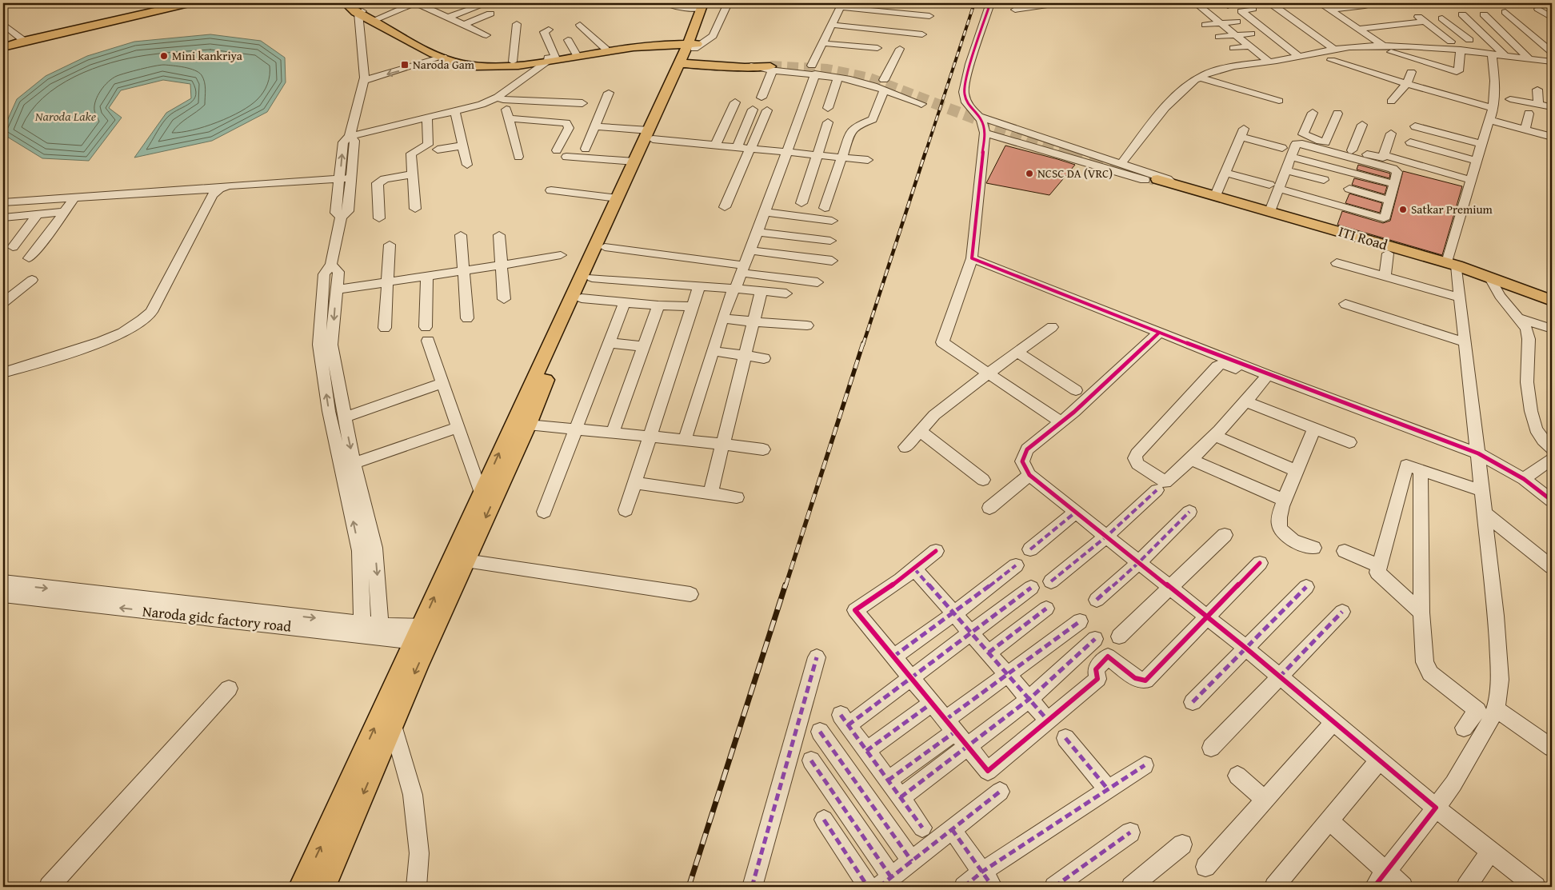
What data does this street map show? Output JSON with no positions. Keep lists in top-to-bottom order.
{
  "streets": {
    "main road": ["ITI Road"],
    "street": ["Naroda gidc factory road"]
  },
  "water": ["Naroda Lake"],
  "places": {
    "other": ["Mini kankriya", "NCSC DA (VRC)", "Satkar Premium"],
    "transit": ["Naroda Gam"]
  }
}
